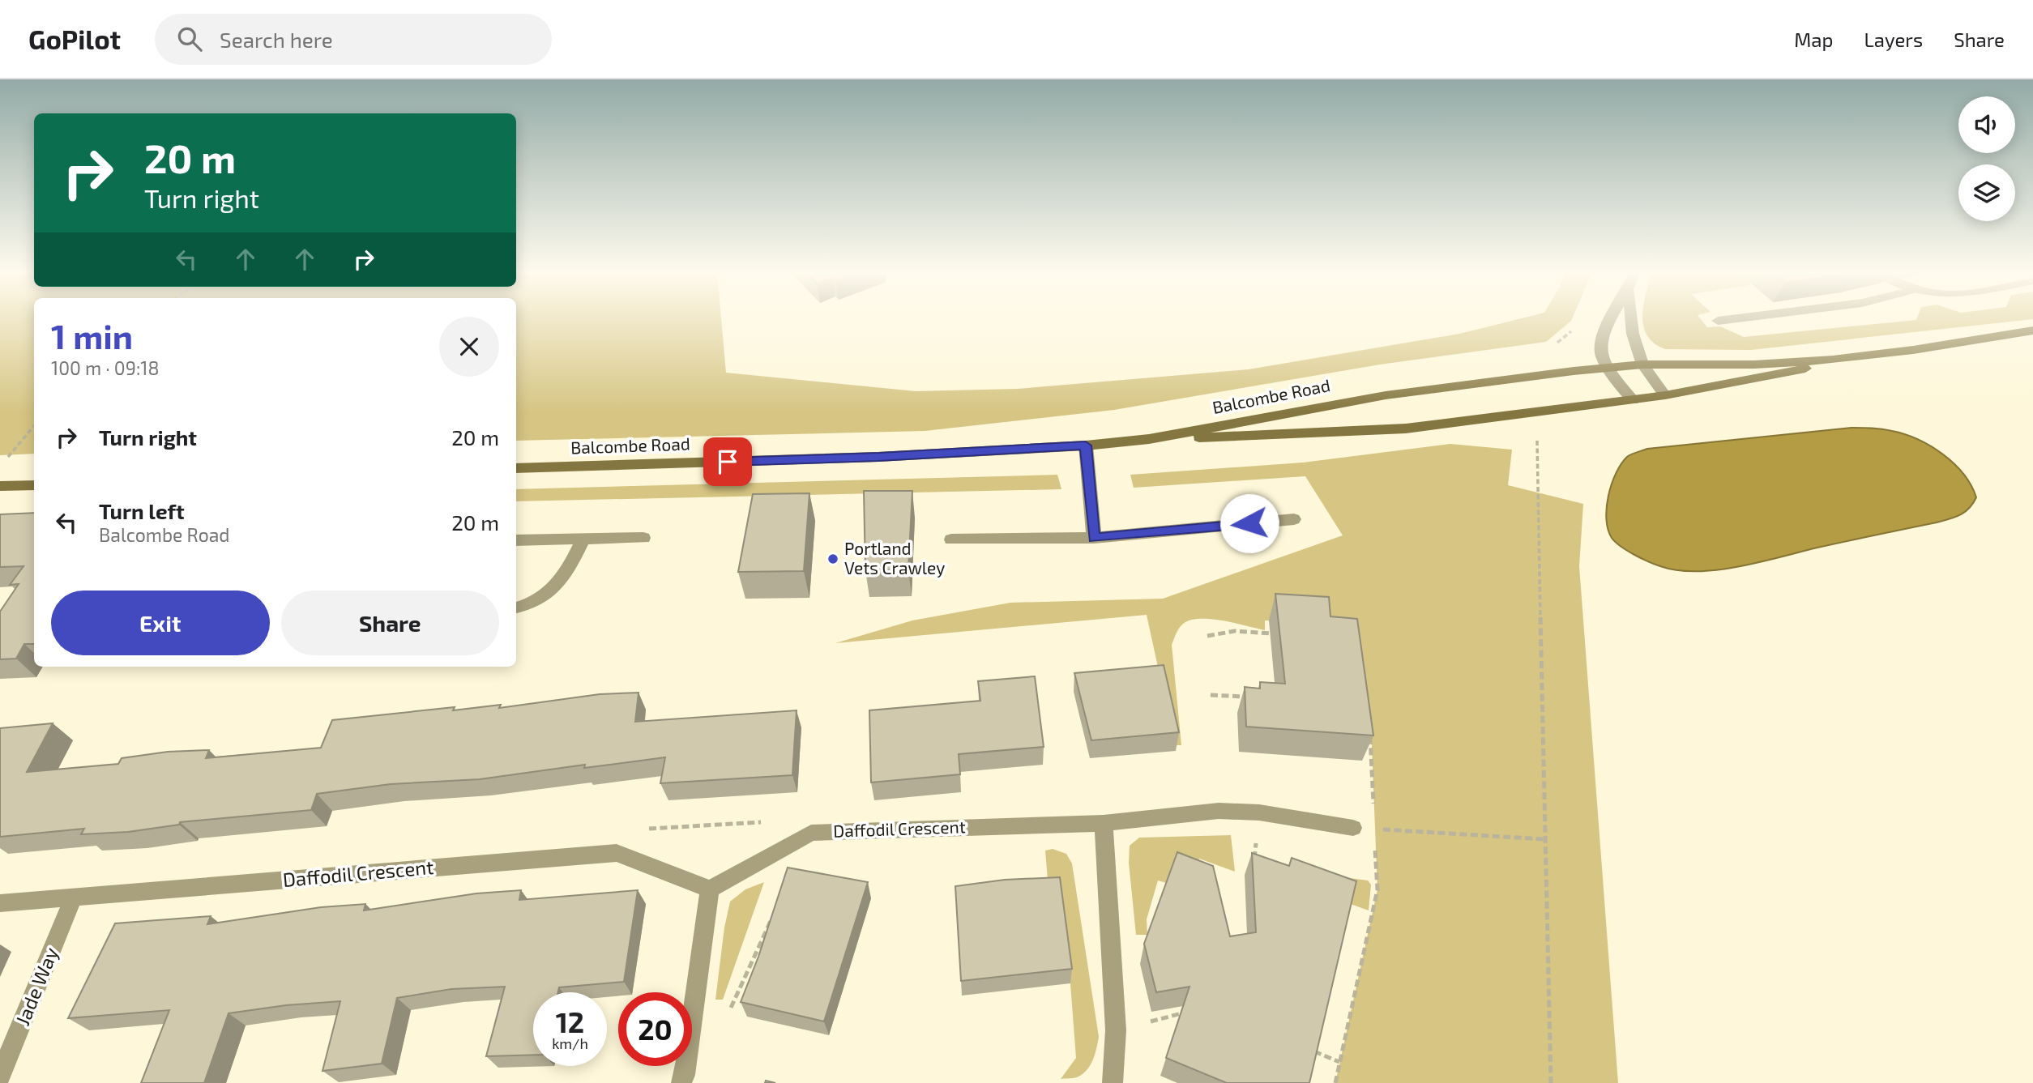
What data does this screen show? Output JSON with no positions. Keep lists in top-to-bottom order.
{
  "streets": {
    "main road": ["Balcombe Road"],
    "street": ["Daffodil Crescent", "Jade Way"]
  },
  "crossings": [
    ["Daffodil Crescent", "Jade Way"]
  ],
  "places": ["Portland Vets Crawley"],
  "page": {
    "header": "GoPilot",
    "search": "Search here",
    "nav": ["Map", "Layers", "Share"],
    "turn": ["20 m", "Turn right"],
    "heading": ["1 min", "100 m · 09:18"],
    "list": [
      {
        "name": "Turn right",
        "value": "20 m"
      },
      {
        "name": "Turn left",
        "note": "Balcombe Road",
        "value": "20 m"
      }
    ],
    "buttons": ["Exit", "Share"],
    "speed": "12 km/h",
    "limit": "20"
  }
}
